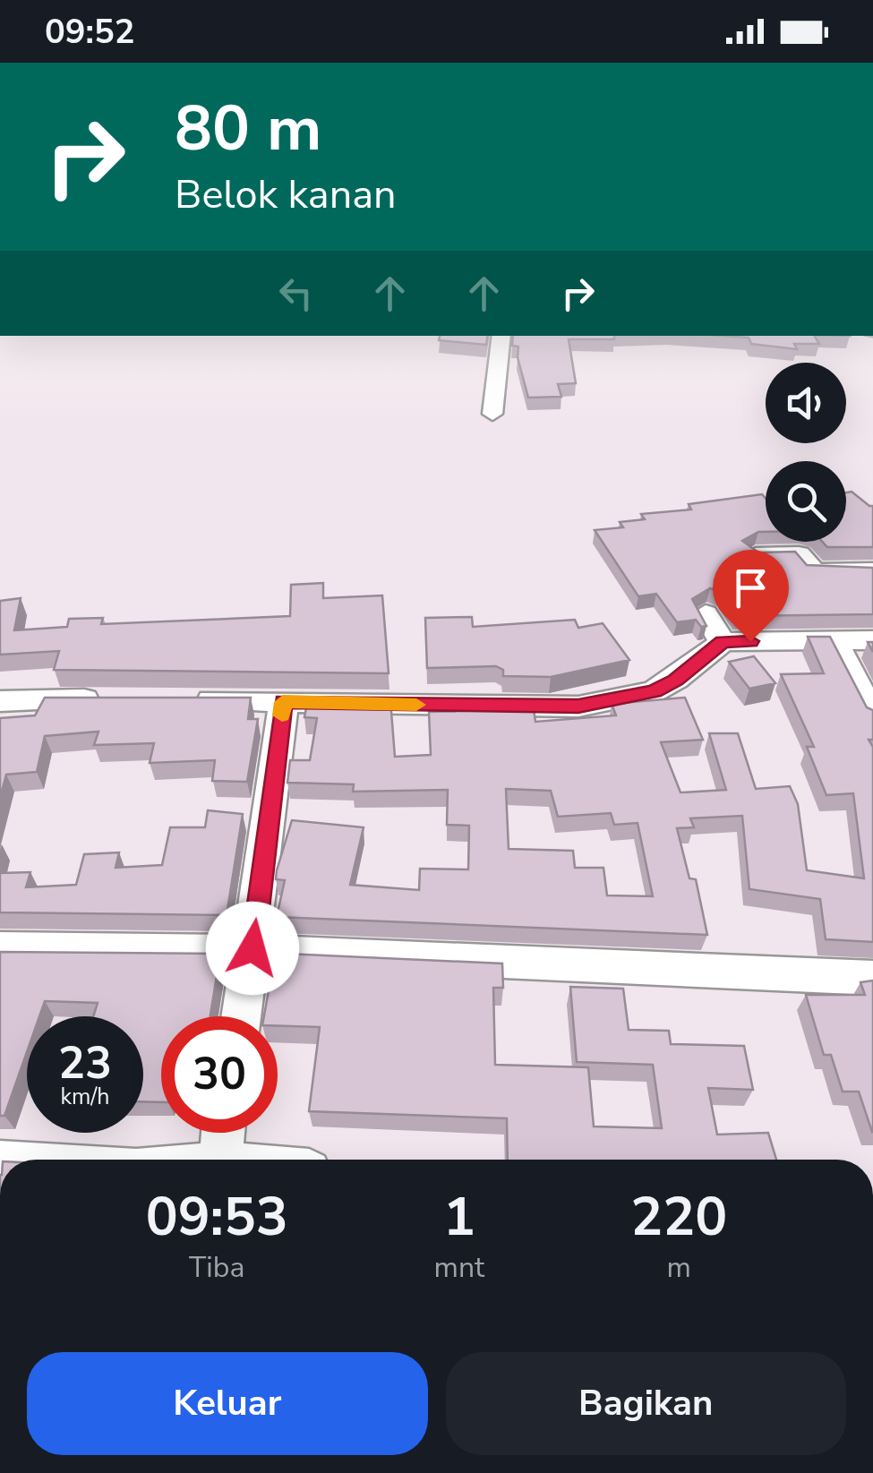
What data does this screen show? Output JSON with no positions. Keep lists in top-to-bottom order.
{
  "page": {
    "status": "09:52",
    "turn": ["80 m", "Belok kanan"],
    "speed": "23 km/h",
    "limit": "30",
    "eta": [
      "09:53",
      "Tiba",
      "1",
      "mnt",
      "220",
      "m"
    ],
    "buttons": ["Keluar", "Bagikan"]
  }
}
